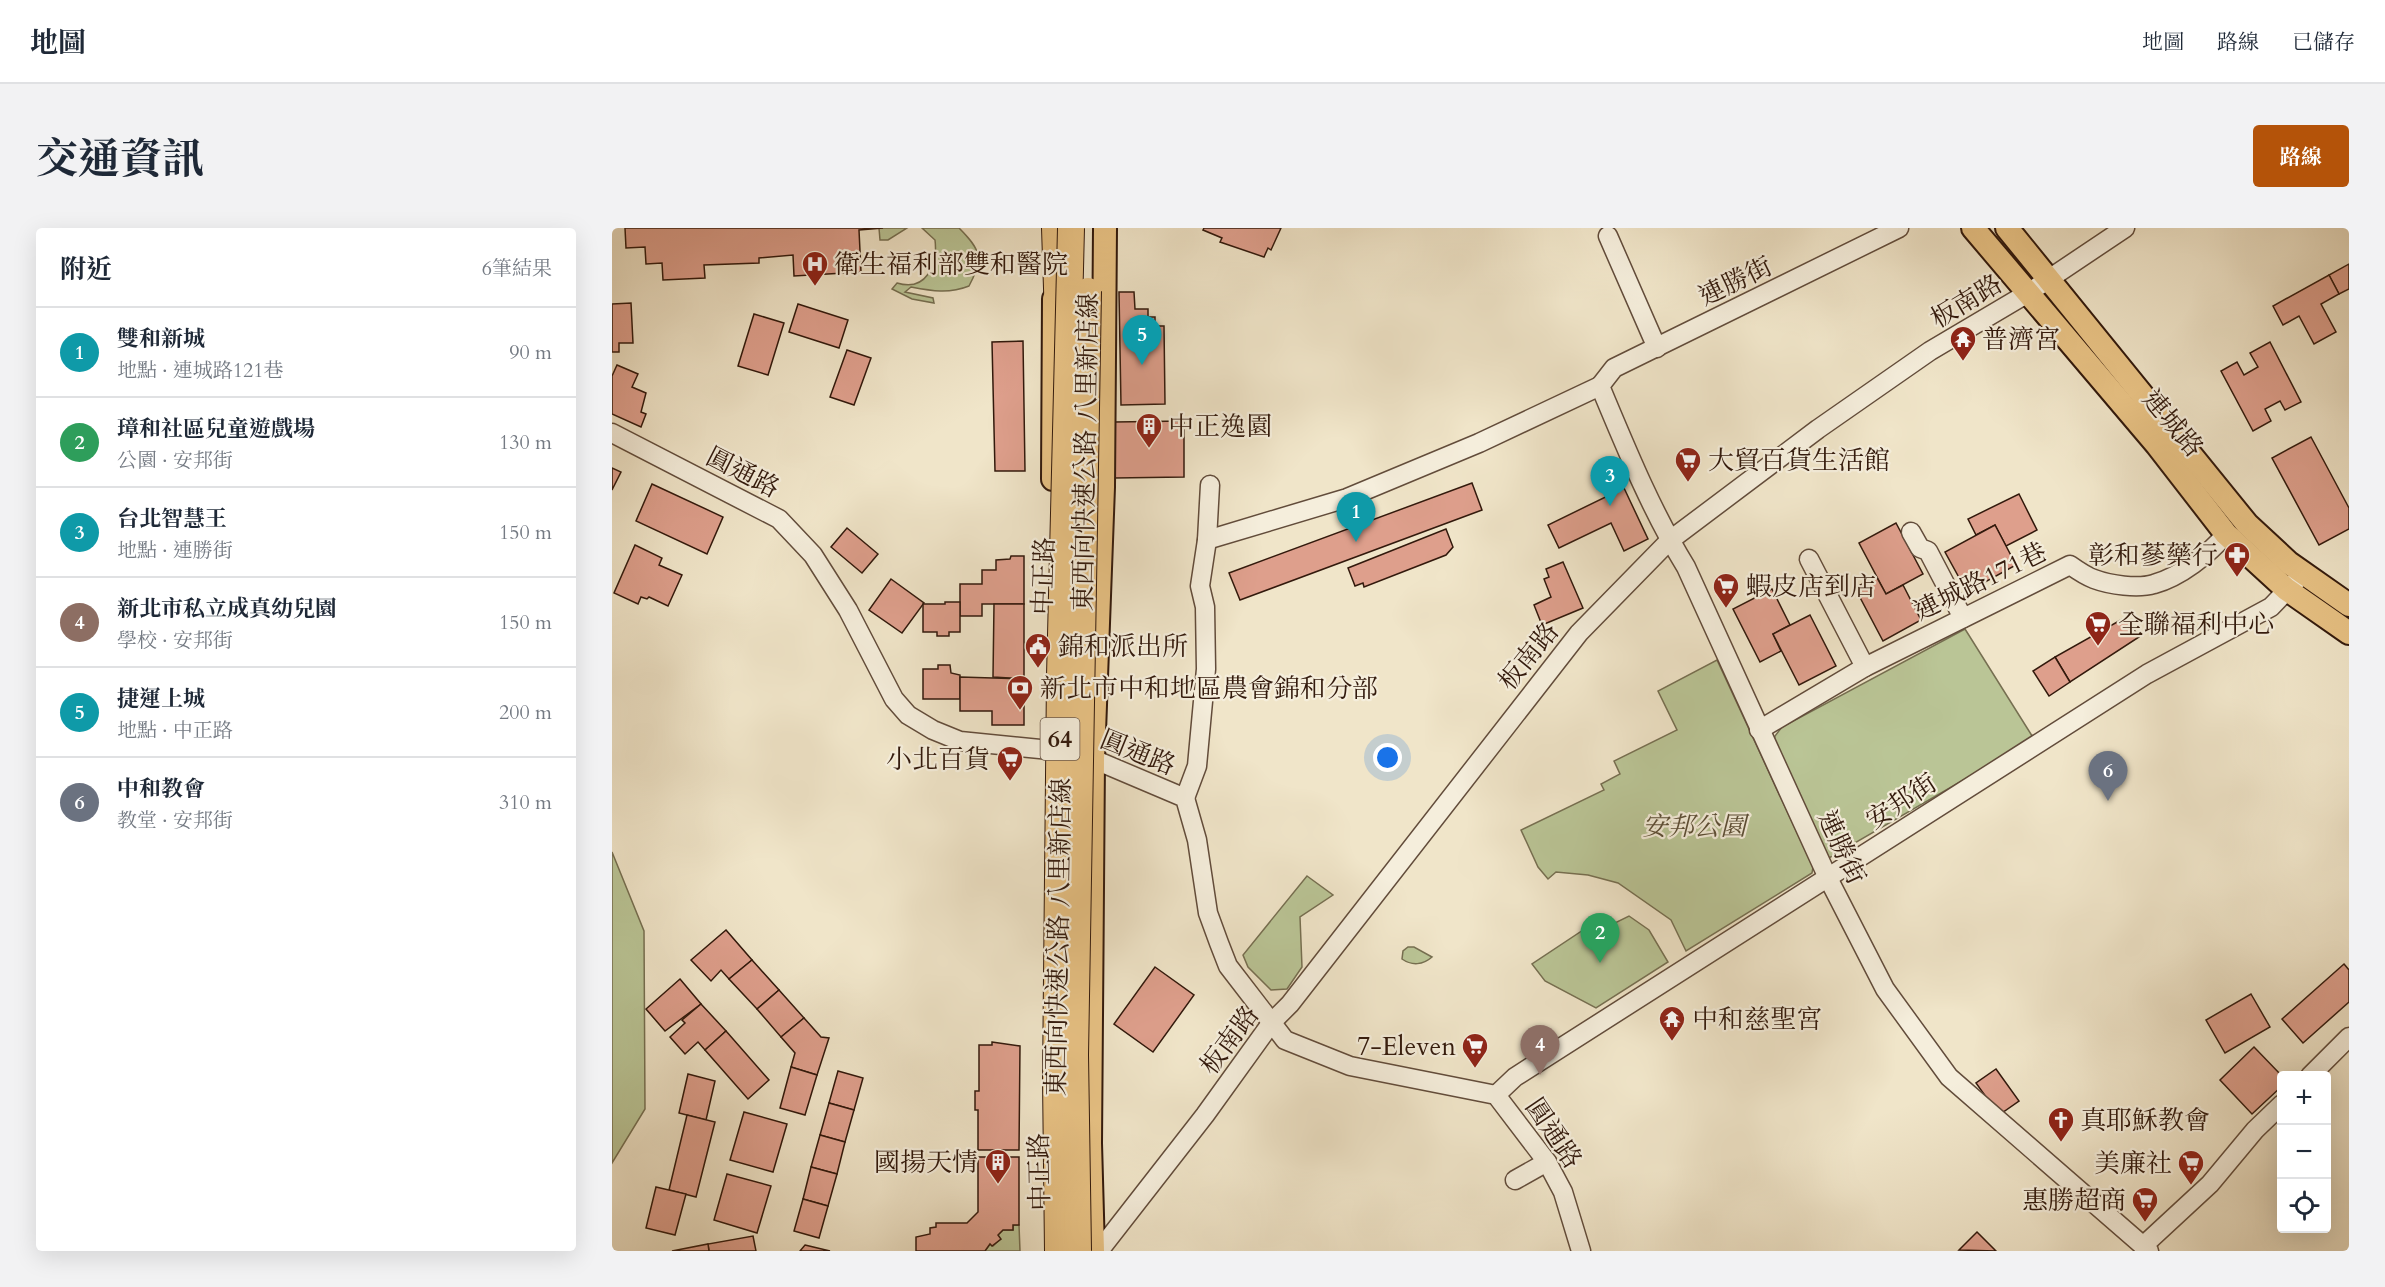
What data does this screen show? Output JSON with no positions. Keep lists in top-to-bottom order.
{
  "streets": {
    "highway": ["東西向快速公路 八里新店線", "64"],
    "main road": ["連城路", "中正路"],
    "street": [
      "連勝街",
      "板南路",
      "圓通路",
      "連城路171巷",
      "安邦街"
    ]
  },
  "crossings": [
    ["連勝街", "板南路"],
    ["連勝街", "連城路171巷"],
    ["連勝街", "安邦街"],
    ["板南路", "連城路"],
    ["板南路", "圓通路"],
    ["連城路", "連城路171巷"],
    ["連城路", "安邦街"],
    ["圓通路", "中正路"],
    ["圓通路", "安邦街"]
  ],
  "parks": ["安邦公園"],
  "places": {
    "hospital": ["衛生福利部雙和醫院"],
    "temple": ["普濟宮", "中和慈聖宮"],
    "building": ["中正逸園", "國揚天情"],
    "supermarket": [
      "大貿百貨生活館",
      "蝦皮店到店",
      "全聯福利中心",
      "小北百貨",
      "7-Eleven",
      "美廉社",
      "惠勝超商"
    ],
    "pharmacy": ["彰和蔘藥行"],
    "public building": ["錦和派出所"],
    "bank": ["新北市中和地區農會錦和分部"],
    "church": ["真耶穌教會"]
  },
  "page": {
    "header": "地圖",
    "nav": ["地圖", "路線", "已儲存"],
    "title": "交通資訊",
    "buttons": "路線",
    "heading": ["附近", "6筆結果"],
    "list": [
      {
        "mark": "1",
        "name": "雙和新城",
        "note": "地點 · 連城路121巷",
        "value": "90 m"
      },
      {
        "mark": "2",
        "name": "璋和社區兒童遊戲場",
        "note": "公園 · 安邦街",
        "value": "130 m"
      },
      {
        "mark": "3",
        "name": "台北智慧王",
        "note": "地點 · 連勝街",
        "value": "150 m"
      },
      {
        "mark": "4",
        "name": "新北市私立成真幼兒園",
        "note": "學校 · 安邦街",
        "value": "150 m"
      },
      {
        "mark": "5",
        "name": "捷運上城",
        "note": "地點 · 中正路",
        "value": "200 m"
      },
      {
        "mark": "6",
        "name": "中和教會",
        "note": "教堂 · 安邦街",
        "value": "310 m"
      }
    ],
    "pins": [
      "5",
      "3",
      "1",
      "6",
      "2",
      "4"
    ],
    "map_buttons": ["+", "−"]
  }
}
